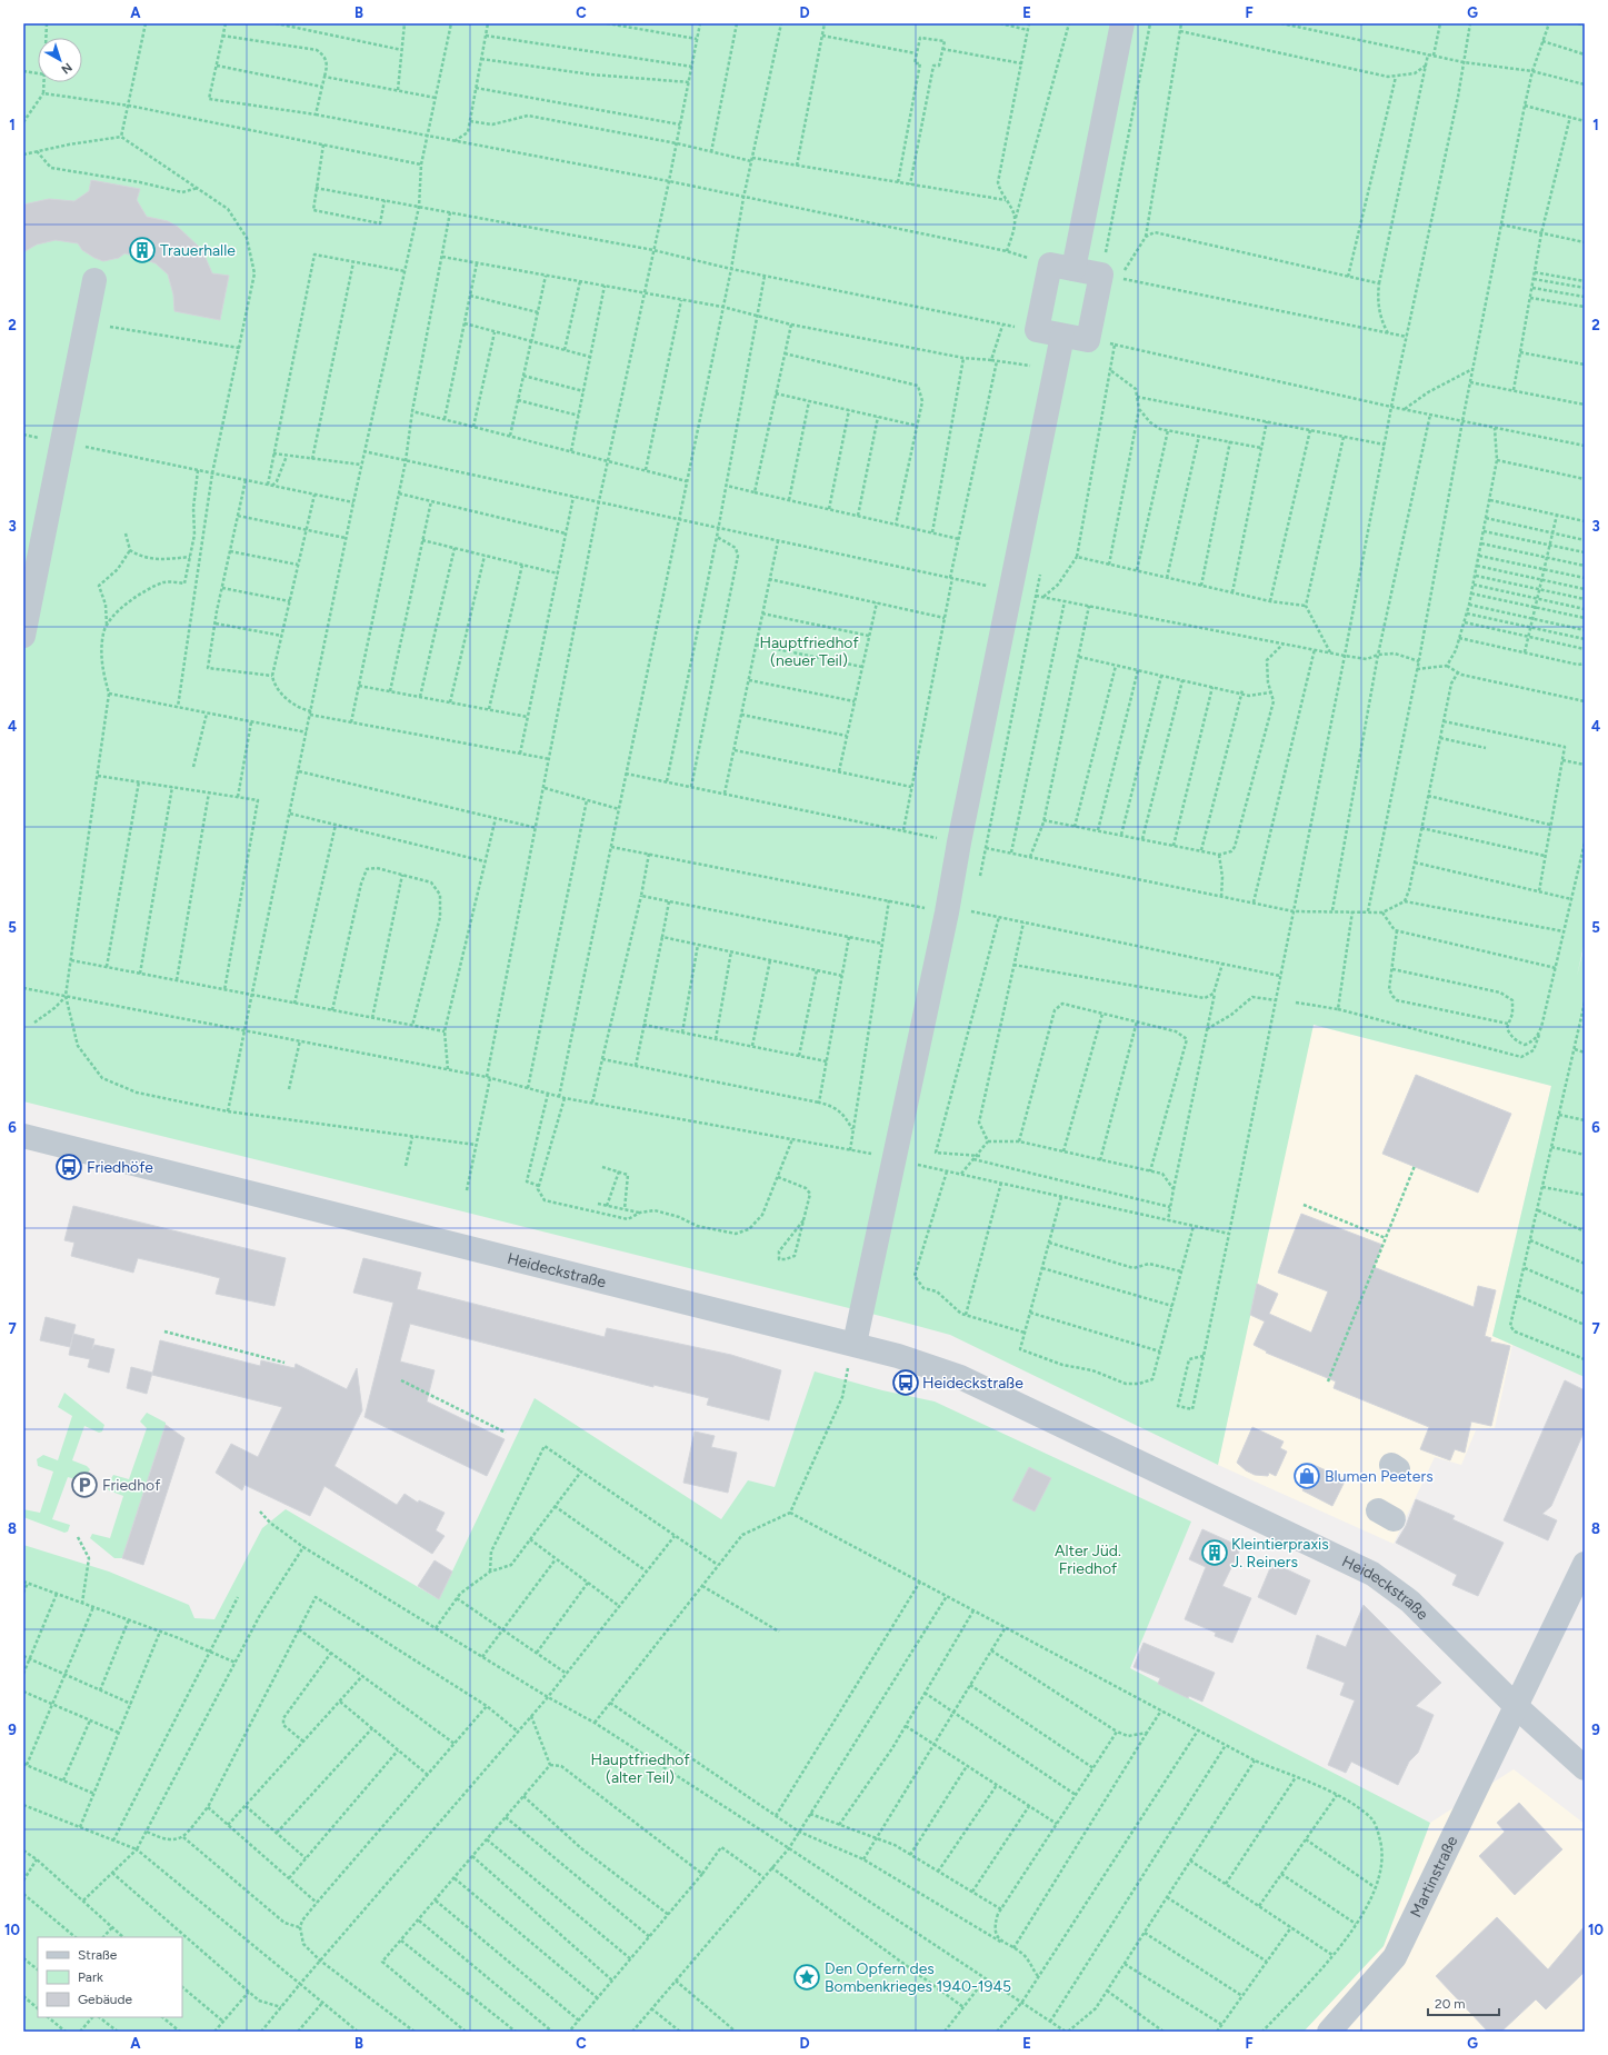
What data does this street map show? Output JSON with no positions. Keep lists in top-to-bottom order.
{
  "streets": {
    "street": ["Heideckstraße", "Martinstraße"]
  },
  "crossings": [
    ["Heideckstraße", "Martinstraße"]
  ],
  "parks": ["Hauptfriedhof (neuer Teil)", "Alter Jüd. Friedhof", "Hauptfriedhof (alter Teil)"],
  "places": {
    "building": ["Trauerhalle", "Kleintierpraxis J. Reiners"],
    "bus stop": ["Friedhöfe", "Heideckstraße"],
    "shop": ["Blumen Peeters"],
    "parking": ["Friedhof"],
    "place": ["Den Opfern des Bombenkrieges 1940-1945"]
  },
  "legend": ["Straße", "Park", "Gebäude"],
  "scale_bar": "20 m",
  "north": "bottom right",
  "grid": {
    "columns": [
      "A",
      "B",
      "C",
      "D",
      "E",
      "F",
      "G"
    ],
    "rows": [
      "1",
      "2",
      "3",
      "4",
      "5",
      "6",
      "7",
      "8",
      "9",
      "10"
    ]
  }
}
